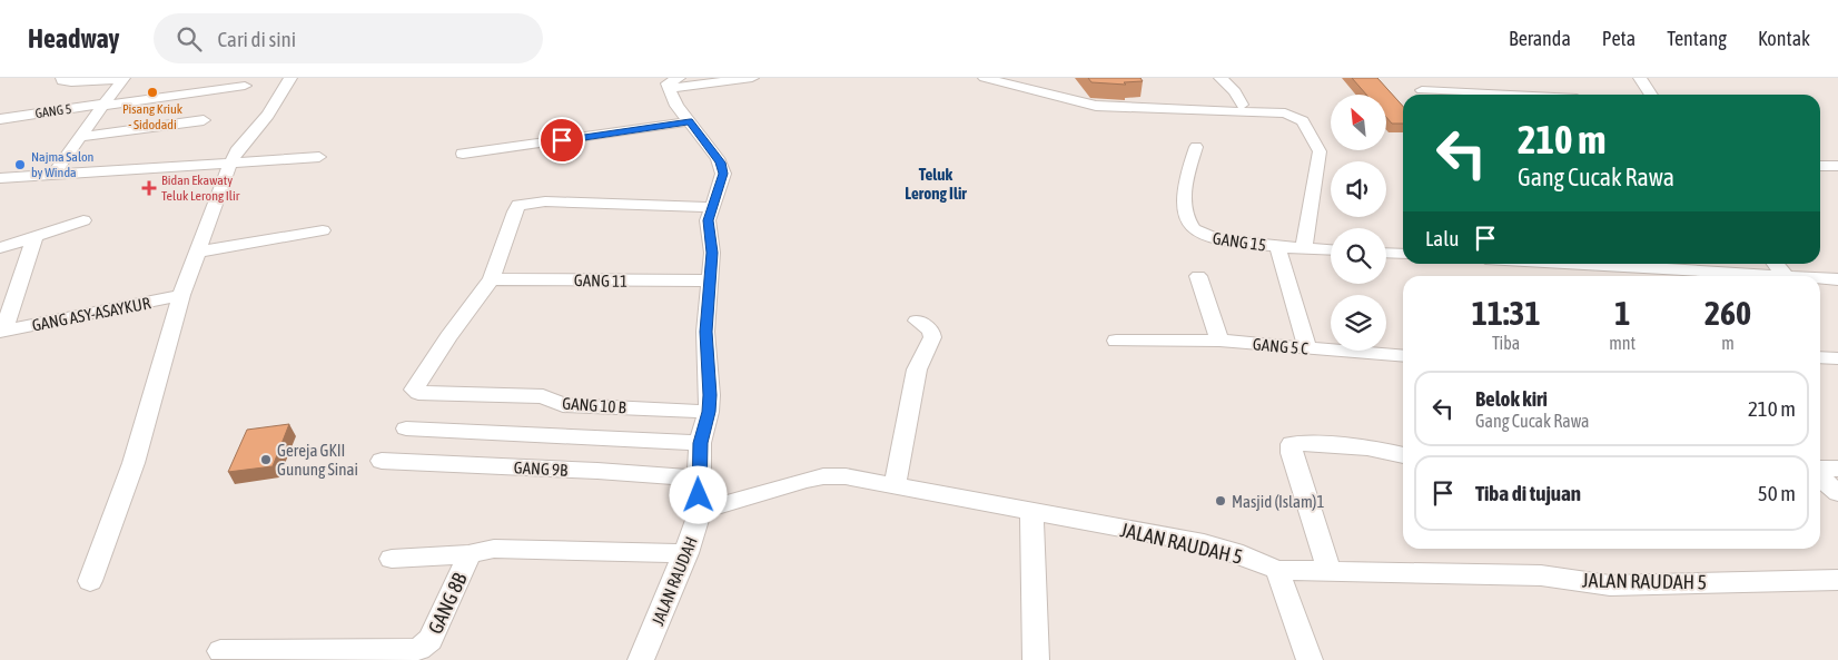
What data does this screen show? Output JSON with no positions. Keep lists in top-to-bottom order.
{
  "streets": {
    "street": [
      "GANG 5",
      "GANG 15",
      "GANG 11",
      "GANG ASY-ASAYKUR",
      "GANG 5 C",
      "GANG 10 B",
      "GANG 9B",
      "JALAN RAUDAH 5",
      "JALAN RAUDAH",
      "GANG 8B"
    ]
  },
  "crossings": [
    ["GANG 11", "GANG 10 B"],
    ["GANG 11", "JALAN RAUDAH"],
    ["GANG 10 B", "JALAN RAUDAH"],
    ["GANG 9B", "JALAN RAUDAH"],
    ["JALAN RAUDAH 5", "JALAN RAUDAH"],
    ["JALAN RAUDAH", "GANG 8B"]
  ],
  "districts": ["Teluk Lerong Ilir"],
  "places": {
    "other": [
      "Pisang Kriuk - Sidodadi",
      "Najma Salon by Winda",
      "Gereja GKII Gunung Sinai",
      "Masjid (Islam)1"
    ],
    "health": ["Bidan Ekawaty Teluk Lerong Ilir"]
  },
  "north": "top left",
  "page": {
    "header": "Headway",
    "search": "Cari di sini",
    "nav": [
      "Beranda",
      "Peta",
      "Tentang",
      "Kontak"
    ],
    "turn": ["210 m", "Gang Cucak Rawa"],
    "then": "Lalu",
    "eta": [
      "11:31",
      "Tiba",
      "1",
      "mnt",
      "260",
      "m"
    ],
    "list": [
      {
        "name": "Belok kiri",
        "note": "Gang Cucak Rawa",
        "value": "210 m"
      },
      {
        "name": "Tiba di tujuan",
        "value": "50 m"
      }
    ]
  }
}
